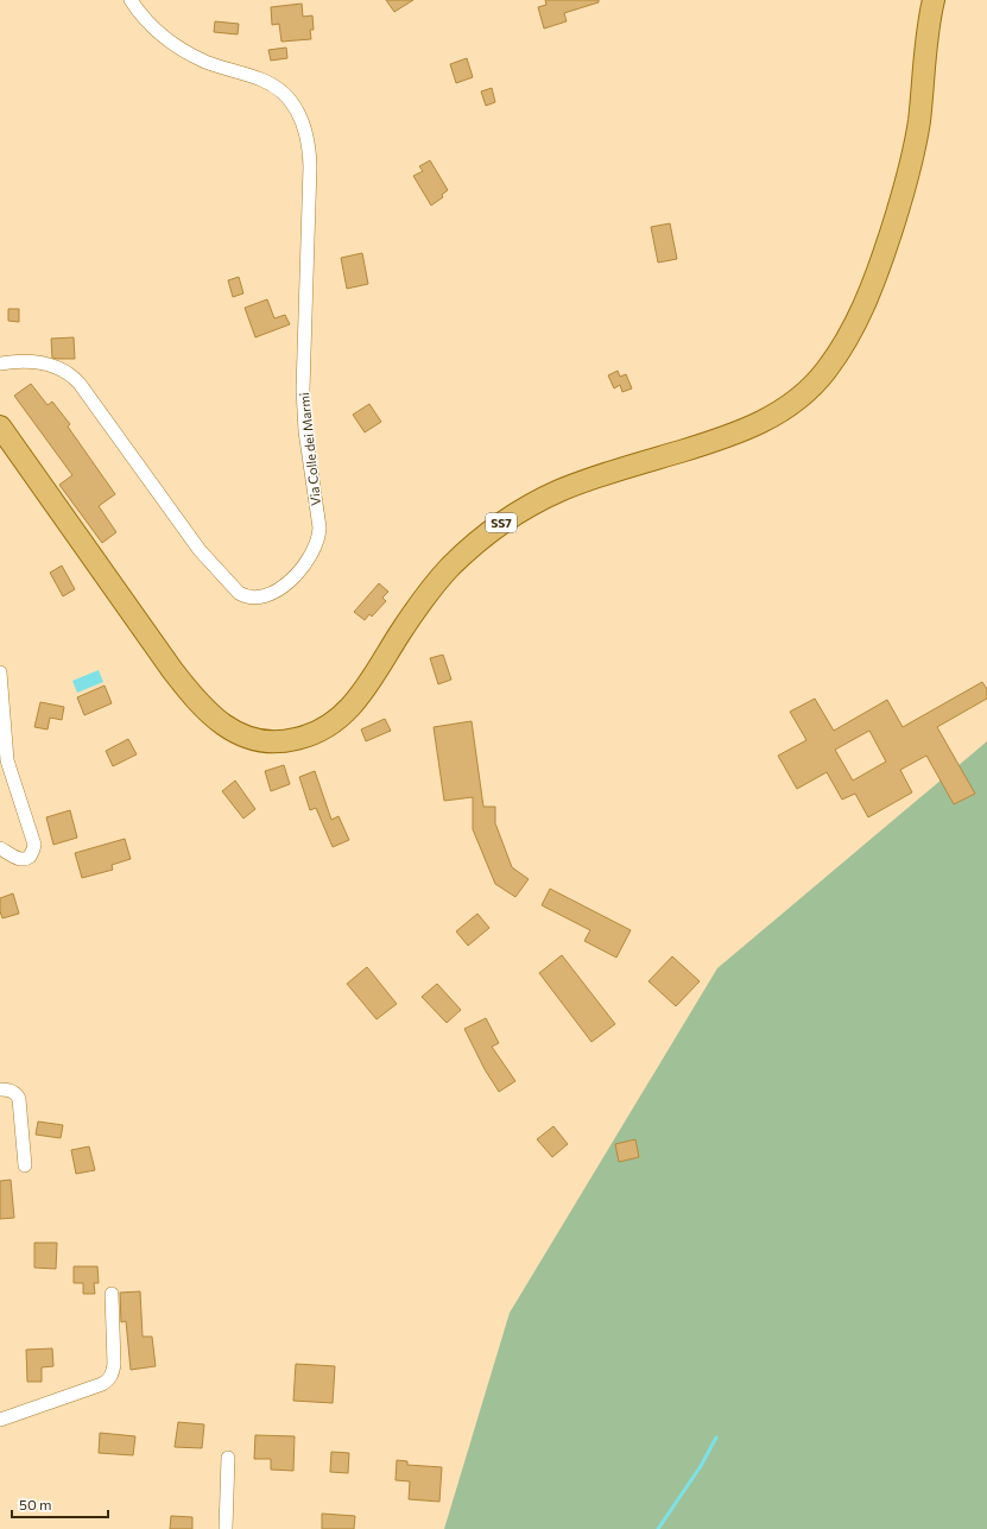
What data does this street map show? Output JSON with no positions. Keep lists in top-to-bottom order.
{
  "streets": {
    "main road": ["SS7"],
    "street": ["Via Colle dei Marmi"]
  },
  "scale_bar": "50 m"
}
